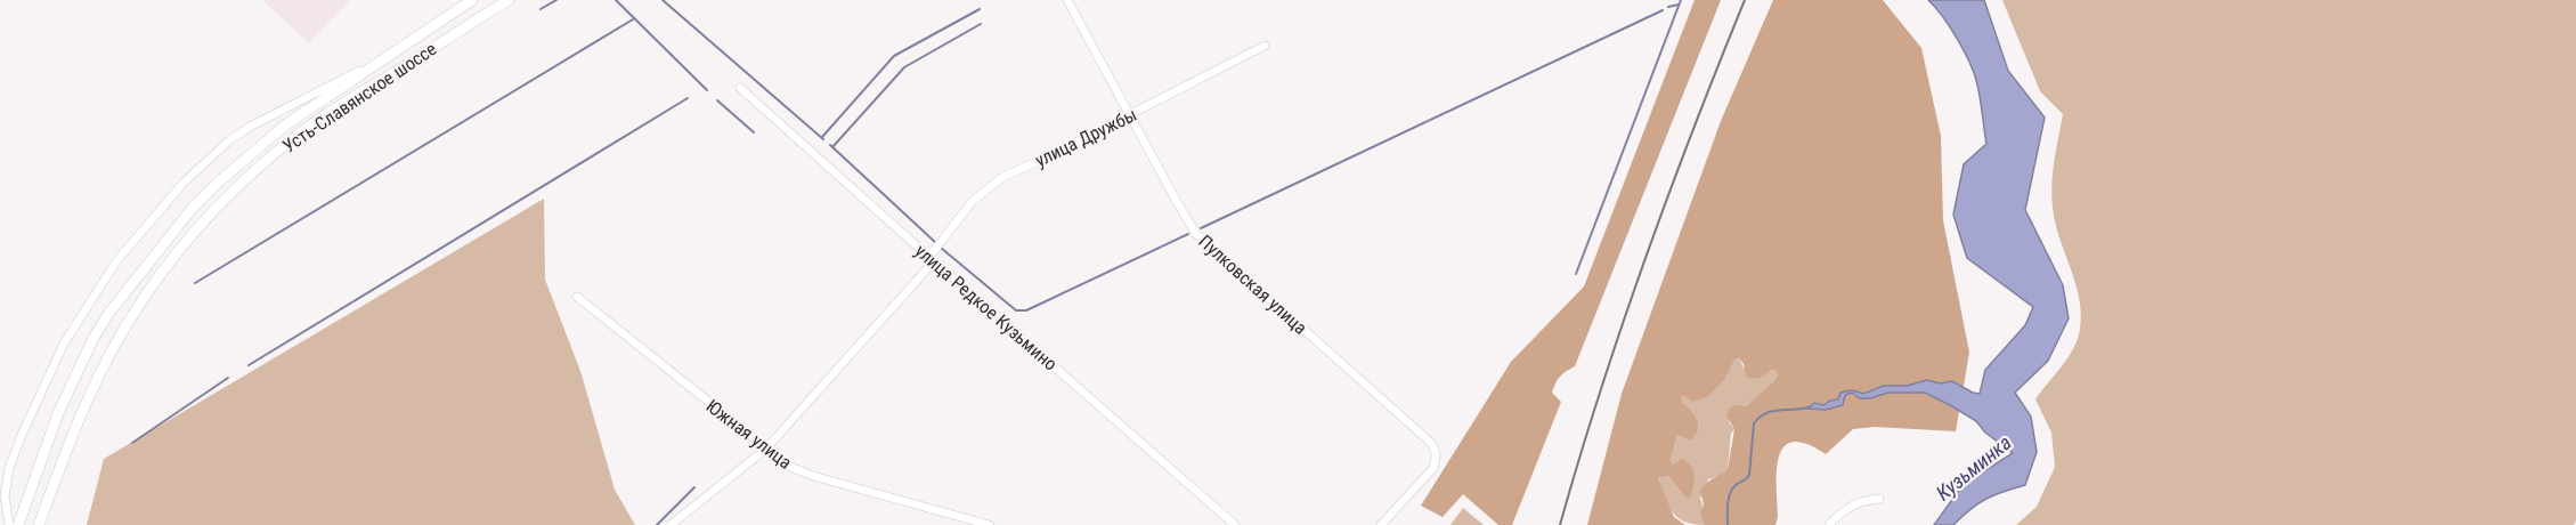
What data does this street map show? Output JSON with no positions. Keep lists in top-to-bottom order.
{
  "streets": {
    "street": [
      "Усть-Славянское шоссе",
      "улица Дружбы",
      "Пулковская улица",
      "улица Редкое Кузьмино",
      "Южная улица"
    ]
  },
  "crossings": [
    ["улица Дружбы", "Пулковская улица"],
    ["улица Дружбы", "улица Редкое Кузьмино"],
    ["улица Дружбы", "Южная улица"]
  ],
  "water": ["Кузьминка"]
}
